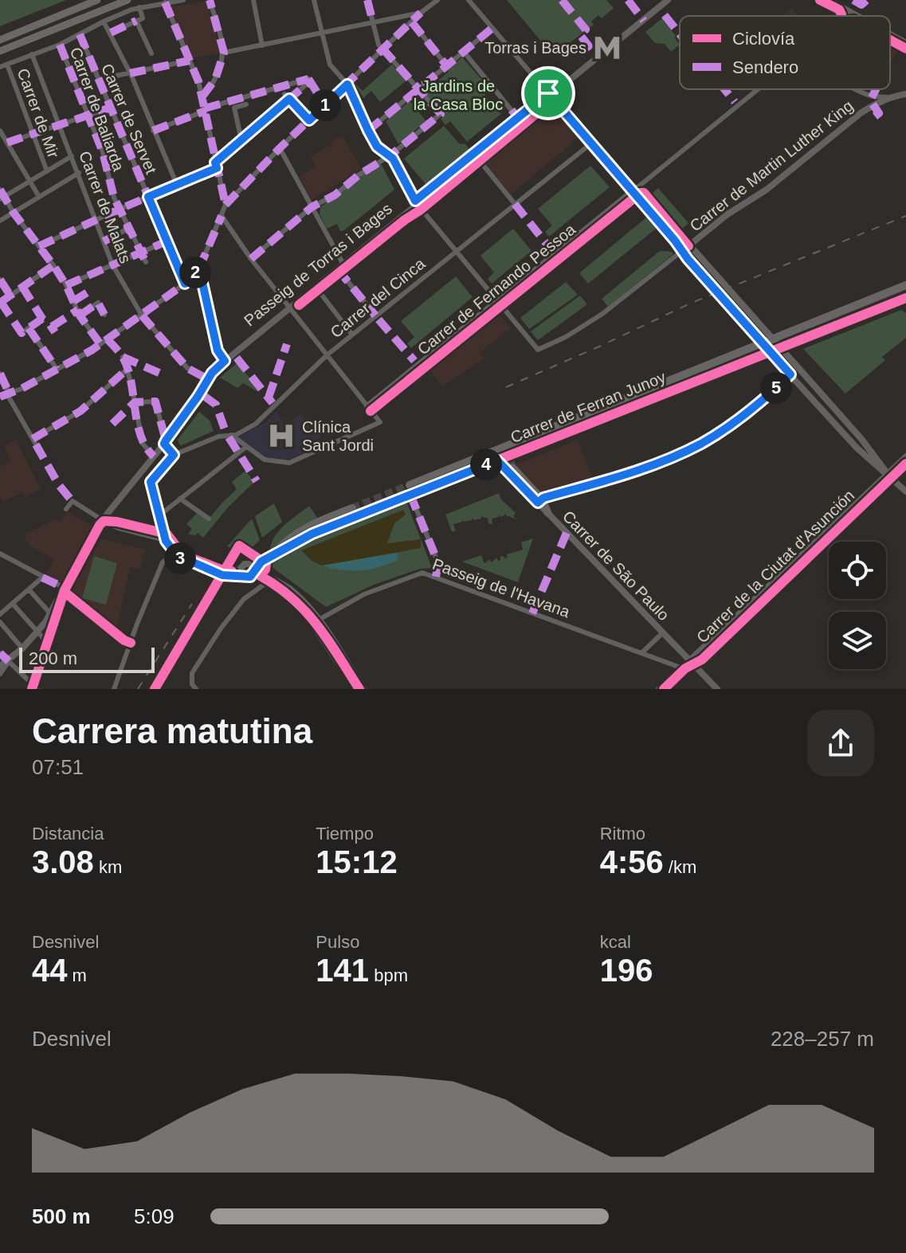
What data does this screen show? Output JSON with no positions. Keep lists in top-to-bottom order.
{
  "streets": {
    "street": [
      "Carrer de Baliarda",
      "Carrer de Mir",
      "Carrer de Servet",
      "Carrer de Martin Luther King",
      "Carrer de Malats",
      "Passeig de Torras i Bages",
      "Carrer de Fernando Pessoa",
      "Carrer del Cinca",
      "Carrer de Ferran Junoy",
      "Carrer de São Paulo",
      "Carrer de la Ciutat d'Asunción",
      "Passeig de l'Havana"
    ]
  },
  "crossings": [
    ["Carrer de Martin Luther King", "Carrer de Fernando Pessoa"],
    ["Carrer de Malats", "Passeig de Torras i Bages"],
    ["Carrer de São Paulo", "Carrer de la Ciutat d'Asunción"],
    ["Carrer de la Ciutat d'Asunción", "Passeig de l'Havana"]
  ],
  "parks": ["Jardins de la Casa Bloc"],
  "places": {
    "metro station": ["Torras i Bages"],
    "hospital": ["Clínica Sant Jordi"]
  },
  "legend": ["Ciclovía", "Sendero"],
  "scale_bar": "200 m",
  "page": {
    "pins": [
      "1",
      "2",
      "5",
      "4",
      "3"
    ],
    "scale": "200 m",
    "heading": ["Carrera matutina", "07:51"],
    "stats": [
      ["Distancia", "3.08 km"],
      ["Tiempo", "15:12"],
      ["Ritmo", "4:56 /km"],
      ["Desnivel", "44 m"],
      ["Pulso", "141 bpm"],
      ["kcal", "196"]
    ],
    "chart": ["Desnivel", "228–257 m"],
    "list": [
      {
        "name": "500 m",
        "note": "5:09"
      }
    ]
  }
}
